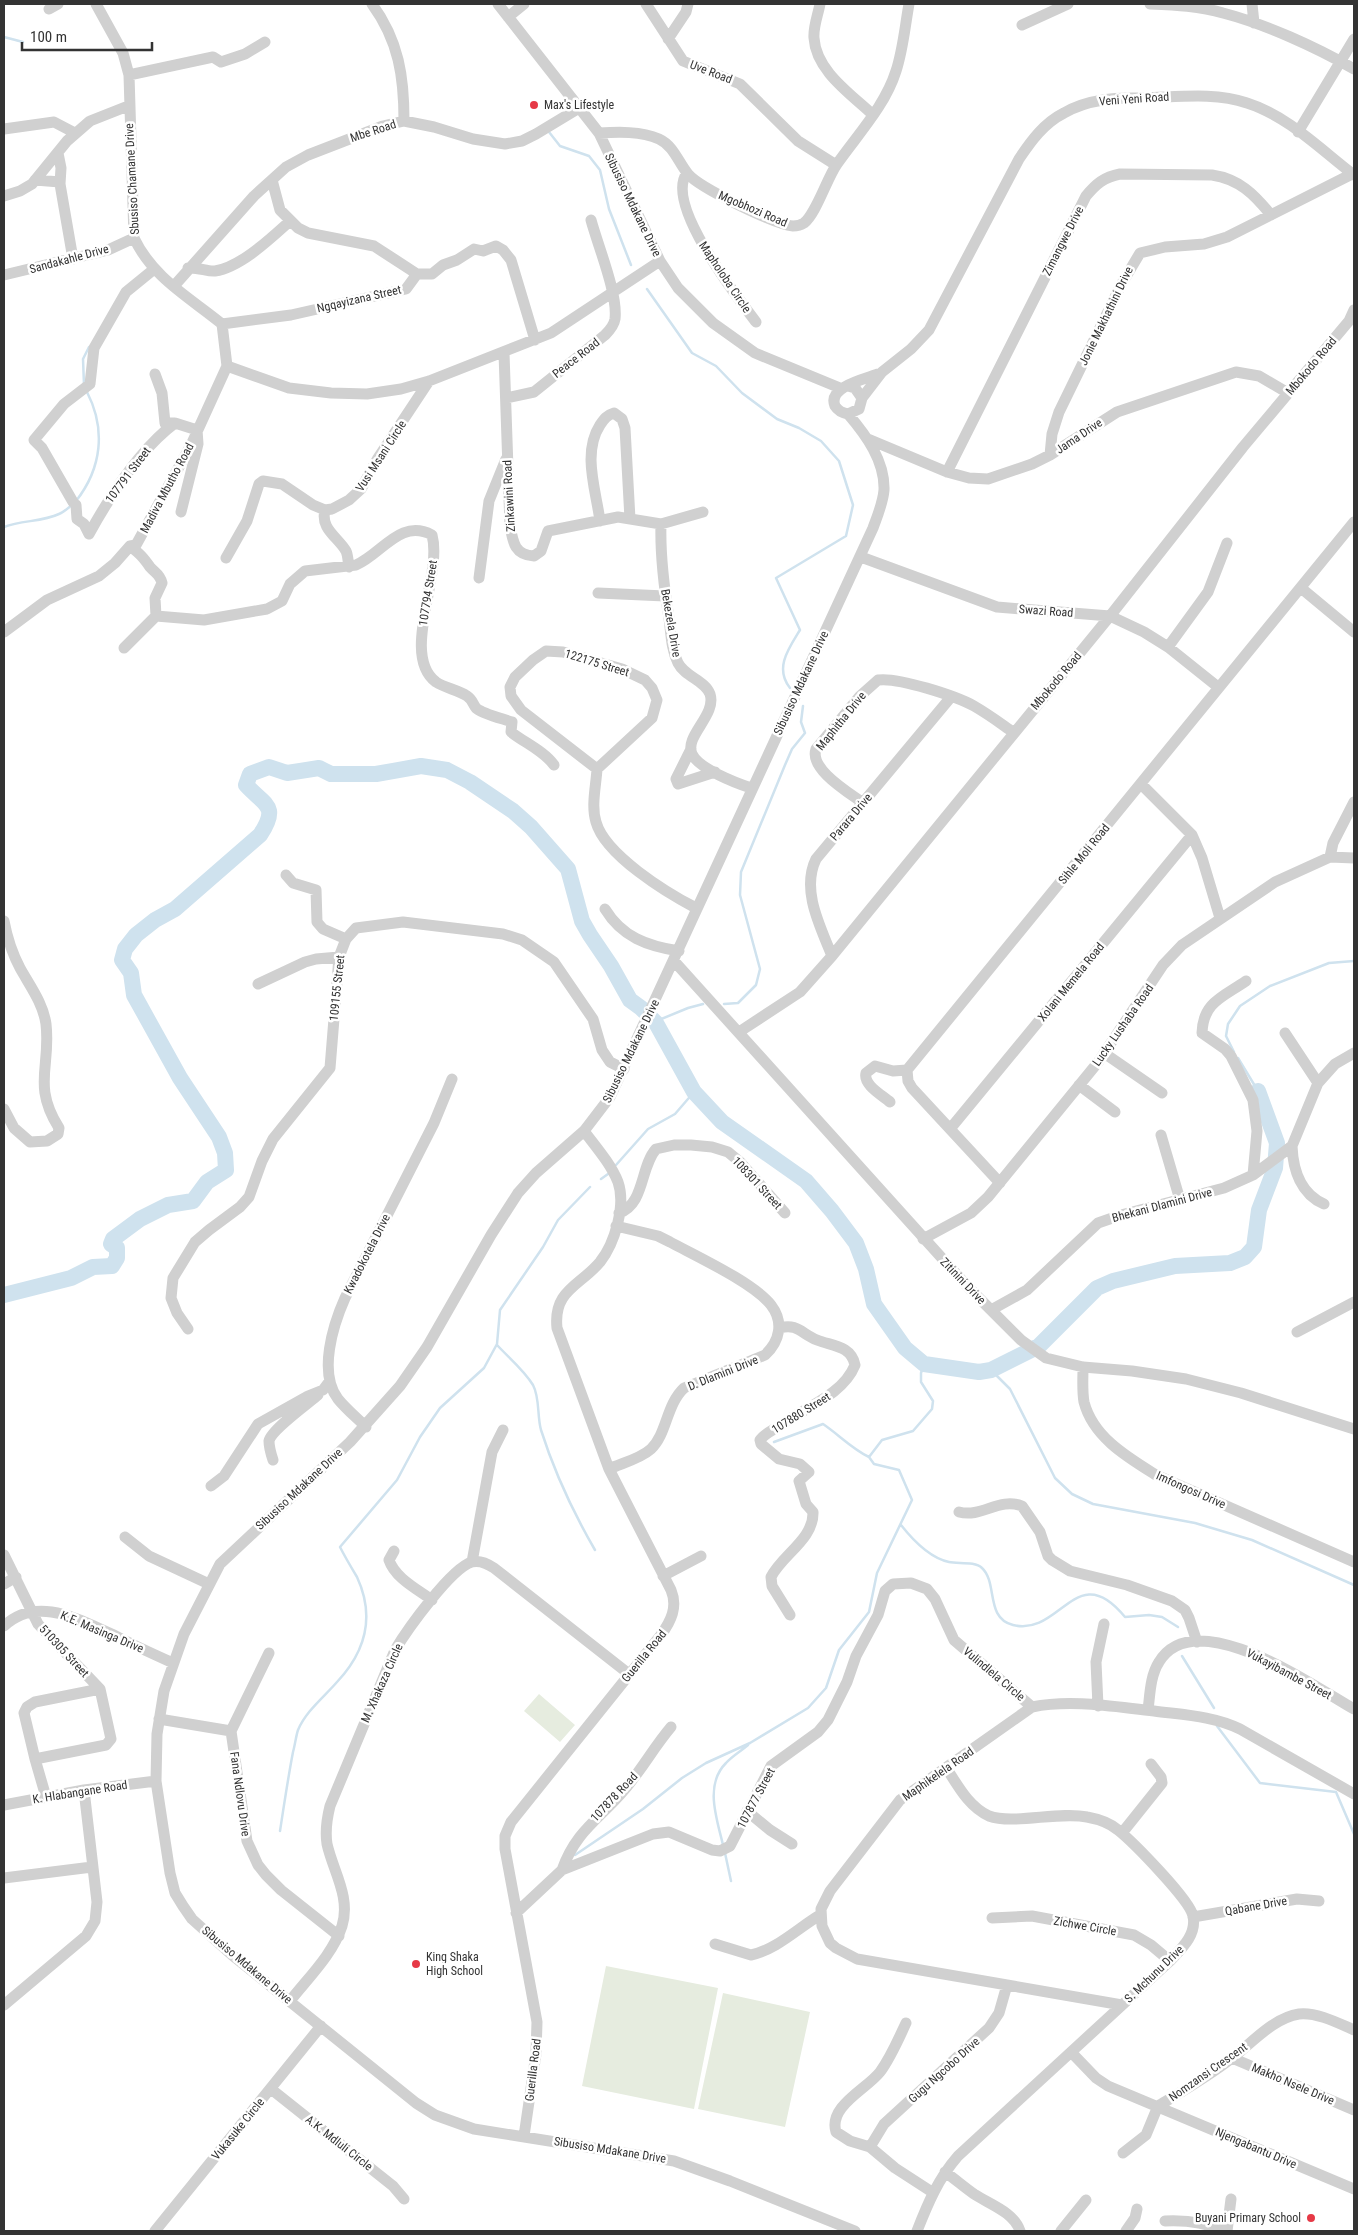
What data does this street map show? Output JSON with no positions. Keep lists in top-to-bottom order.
{
  "streets": {
    "street": [
      "Uve Road",
      "Veni Yeni Road",
      "Mbe Road",
      "Sbusiso Chamane Drive",
      "Sibusiso Mdakane Drive",
      "Mgobhozi Road",
      "Zimangwe Drive",
      "Sandakahle Drive",
      "Mapholoba Circle",
      "Ngqayizana Street",
      "Jonie Makhathini Drive",
      "Peace Road",
      "Mbokodo Road",
      "Jama Drive",
      "Vusi Msani Circle",
      "107791 Street",
      "Madiva Mbutho Road",
      "Zinkawini Road",
      "107794 Street",
      "Swazi Road",
      "Bekezela Drive",
      "122175 Street",
      "Maphitha Drive",
      "Parara Drive",
      "Sihle Moli Road",
      "Xolani Memela Road",
      "109155 Street",
      "Lucky Lushaba Road",
      "108301 Street",
      "Bhekani Dlamini Drive",
      "Kwadokotela Drive",
      "Zitinini Drive",
      "D. Dlamini Drive",
      "107880 Street",
      "Imfongosi Drive",
      "K.E. Masinga Drive",
      "510305 Street",
      "Guerilla Road",
      "Vulindlela Circle",
      "Vukayibambe Street",
      "M. Xhakaza Circle",
      "Maphikelela Road",
      "K. Hlabangane Road",
      "Fana Ndlovu Drive",
      "107878 Road",
      "107877 Street",
      "Qabane Drive",
      "Zichwe Circle",
      "S. Mchunu Drive",
      "Gugu Ngcobo Drive",
      "Nomzansi Crescent",
      "Makho Nsele Drive",
      "Vukasuke Circle",
      "A.K. Mdluli Circle",
      "Njengabantu Drive"
    ]
  },
  "crossings": [
    ["Uve Road", "Mgobhozi Road"],
    ["Veni Yeni Road", "Sibusiso Mdakane Drive"],
    ["Veni Yeni Road", "Jonie Makhathini Drive"],
    ["Mbe Road", "Sbusiso Chamane Drive"],
    ["Mbe Road", "Sibusiso Mdakane Drive"],
    ["Sbusiso Chamane Drive", "Sandakahle Drive"],
    ["Sbusiso Chamane Drive", "Ngqayizana Street"],
    ["Sbusiso Chamane Drive", "107791 Street"],
    ["Sibusiso Mdakane Drive", "Mgobhozi Road"],
    ["Sibusiso Mdakane Drive", "Jama Drive"],
    ["Sibusiso Mdakane Drive", "Swazi Road"],
    ["Sibusiso Mdakane Drive", "109155 Street"],
    ["Sibusiso Mdakane Drive", "Zitinini Drive"],
    ["Sibusiso Mdakane Drive", "K.E. Masinga Drive"],
    ["Sibusiso Mdakane Drive", "Guerilla Road"],
    ["Sibusiso Mdakane Drive", "M. Xhakaza Circle"],
    ["Sibusiso Mdakane Drive", "K. Hlabangane Road"],
    ["Sibusiso Mdakane Drive", "Vukasuke Circle"],
    ["Mgobhozi Road", "Mapholoba Circle"],
    ["Zimangwe Drive", "Jonie Makhathini Drive"],
    ["Zimangwe Drive", "Jama Drive"],
    ["Jonie Makhathini Drive", "Jama Drive"],
    ["Peace Road", "Zinkawini Road"],
    ["Mbokodo Road", "Jama Drive"],
    ["Mbokodo Road", "Swazi Road"],
    ["Mbokodo Road", "Maphitha Drive"],
    ["Mbokodo Road", "Parara Drive"],
    ["Mbokodo Road", "Zitinini Drive"],
    ["Zinkawini Road", "Bekezela Drive"],
    ["Swazi Road", "Sihle Moli Road"],
    ["Maphitha Drive", "Parara Drive"],
    ["Lucky Lushaba Road", "Zitinini Drive"],
    ["108301 Street", "Guerilla Road"],
    ["Bhekani Dlamini Drive", "Zitinini Drive"],
    ["Zitinini Drive", "Imfongosi Drive"],
    ["D. Dlamini Drive", "107880 Street"],
    ["D. Dlamini Drive", "Guerilla Road"],
    ["K.E. Masinga Drive", "510305 Street"],
    ["510305 Street", "K. Hlabangane Road"],
    ["Guerilla Road", "107877 Street"],
    ["Vulindlela Circle", "Maphikelela Road"],
    ["Vulindlela Circle", "107877 Street"],
    ["Vukayibambe Street", "Maphikelela Road"],
    ["M. Xhakaza Circle", "Fana Ndlovu Drive"],
    ["107878 Road", "107877 Street"],
    ["Qabane Drive", "S. Mchunu Drive"],
    ["Zichwe Circle", "S. Mchunu Drive"],
    ["S. Mchunu Drive", "Nomzansi Crescent"],
    ["Nomzansi Crescent", "Makho Nsele Drive"],
    ["Nomzansi Crescent", "Njengabantu Drive"],
    ["Vukasuke Circle", "A.K. Mdluli Circle"]
  ],
  "places": ["Max's Lifestyle", "King Shaka High School", "Buyani Primary School"],
  "scale_bar": "100 m"
}
